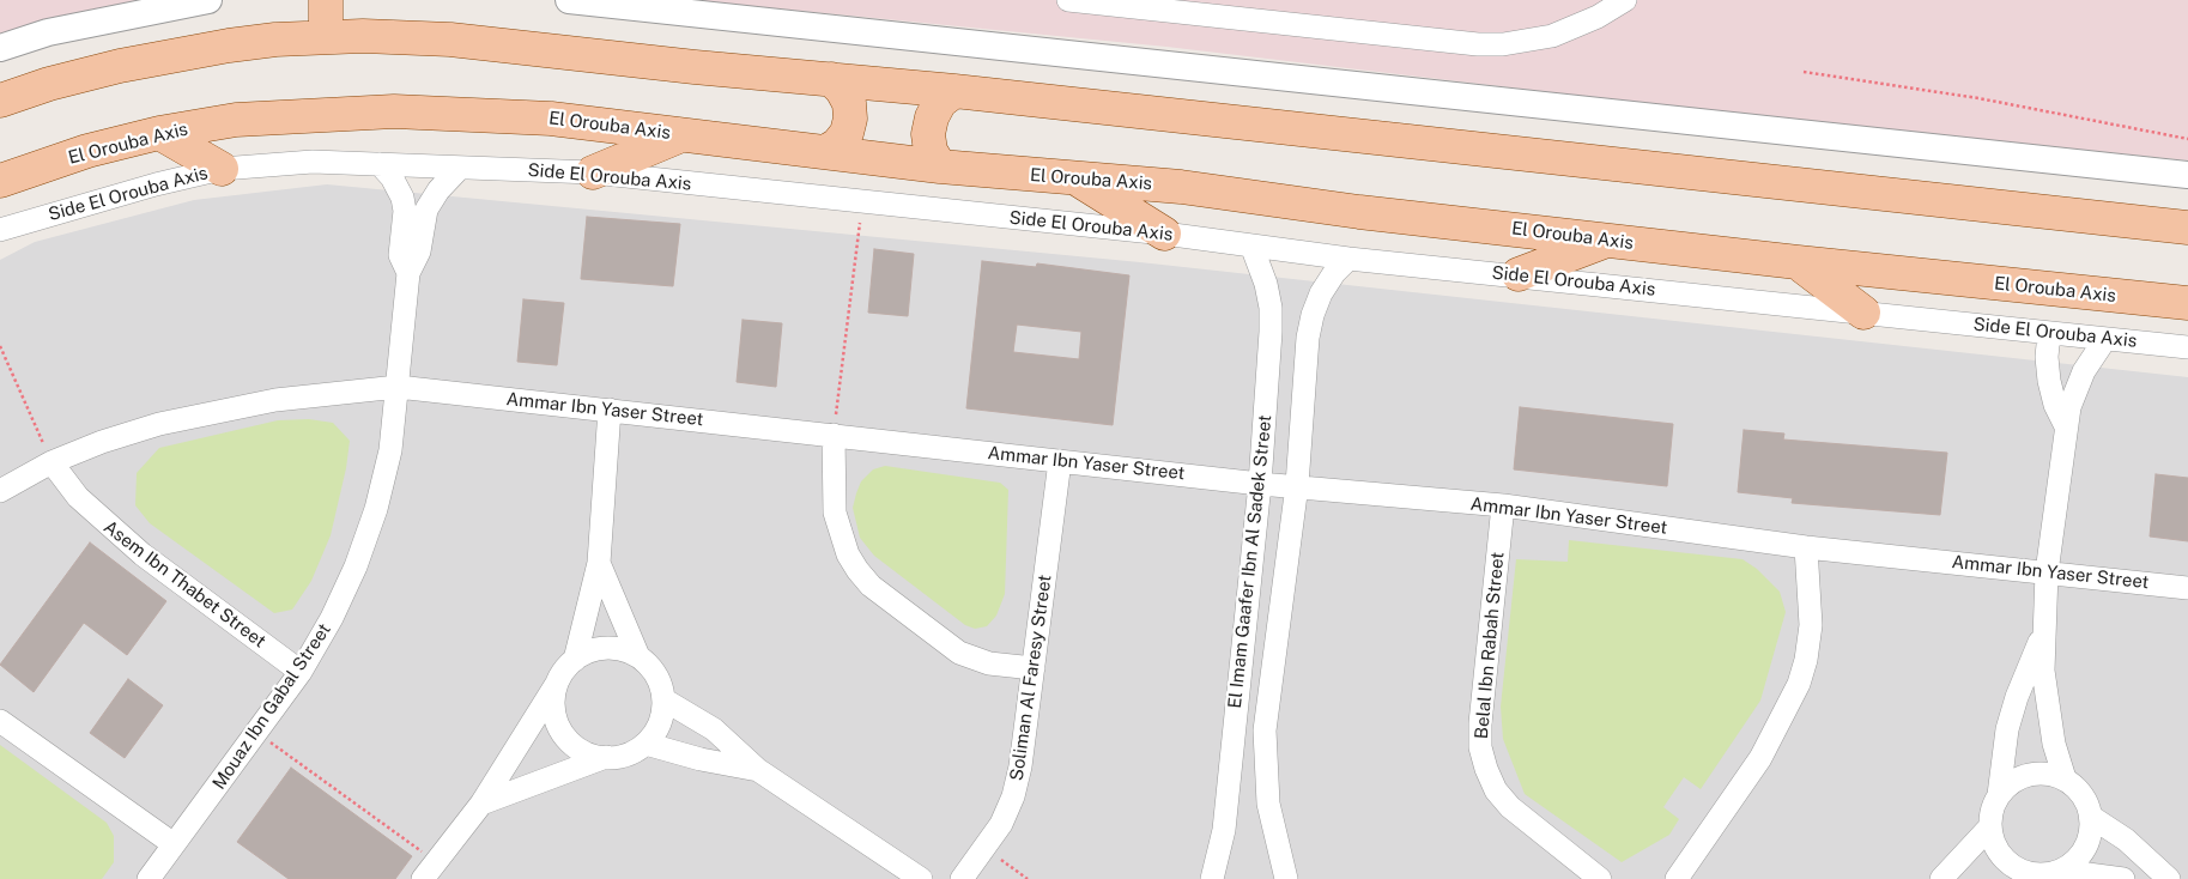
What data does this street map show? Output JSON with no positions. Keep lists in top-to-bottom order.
{
  "streets": {
    "main road": ["El Orouba Axis"],
    "street": [
      "Side El Orouba Axis",
      "Ammar Ibn Yaser Street",
      "El Imam Gaafer Ibn Al Sadek Street",
      "Asem Ibn Thabet Street",
      "Belal Ibn Rabah Street",
      "Soliman Al Faresy Street",
      "Mouaz Ibn Gabal Street"
    ]
  },
  "crossings": [
    ["Side El Orouba Axis", "El Imam Gaafer Ibn Al Sadek Street"],
    ["Side El Orouba Axis", "Mouaz Ibn Gabal Street"],
    ["Ammar Ibn Yaser Street", "El Imam Gaafer Ibn Al Sadek Street"],
    ["Ammar Ibn Yaser Street", "Asem Ibn Thabet Street"],
    ["Ammar Ibn Yaser Street", "Belal Ibn Rabah Street"],
    ["Ammar Ibn Yaser Street", "Soliman Al Faresy Street"],
    ["Ammar Ibn Yaser Street", "Mouaz Ibn Gabal Street"],
    ["Asem Ibn Thabet Street", "Mouaz Ibn Gabal Street"]
  ]
}
